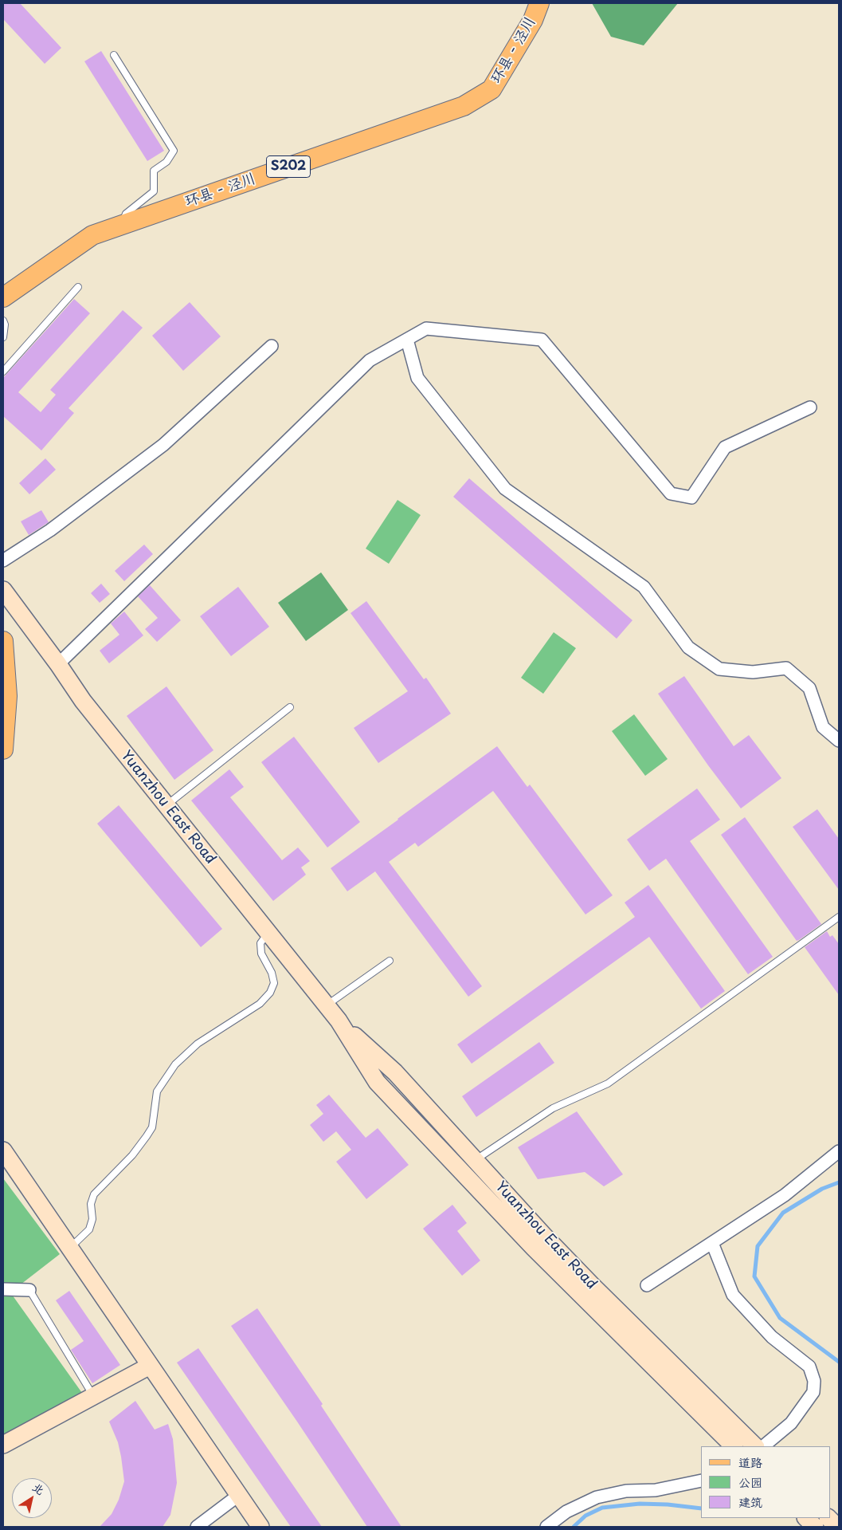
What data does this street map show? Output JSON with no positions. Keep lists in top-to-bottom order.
{
  "streets": {
    "main road": ["环县 - 泾川", "S202", "Yuanzhou East Road"]
  },
  "legend": ["道路", "公园", "建筑"],
  "north": "top right"
}
